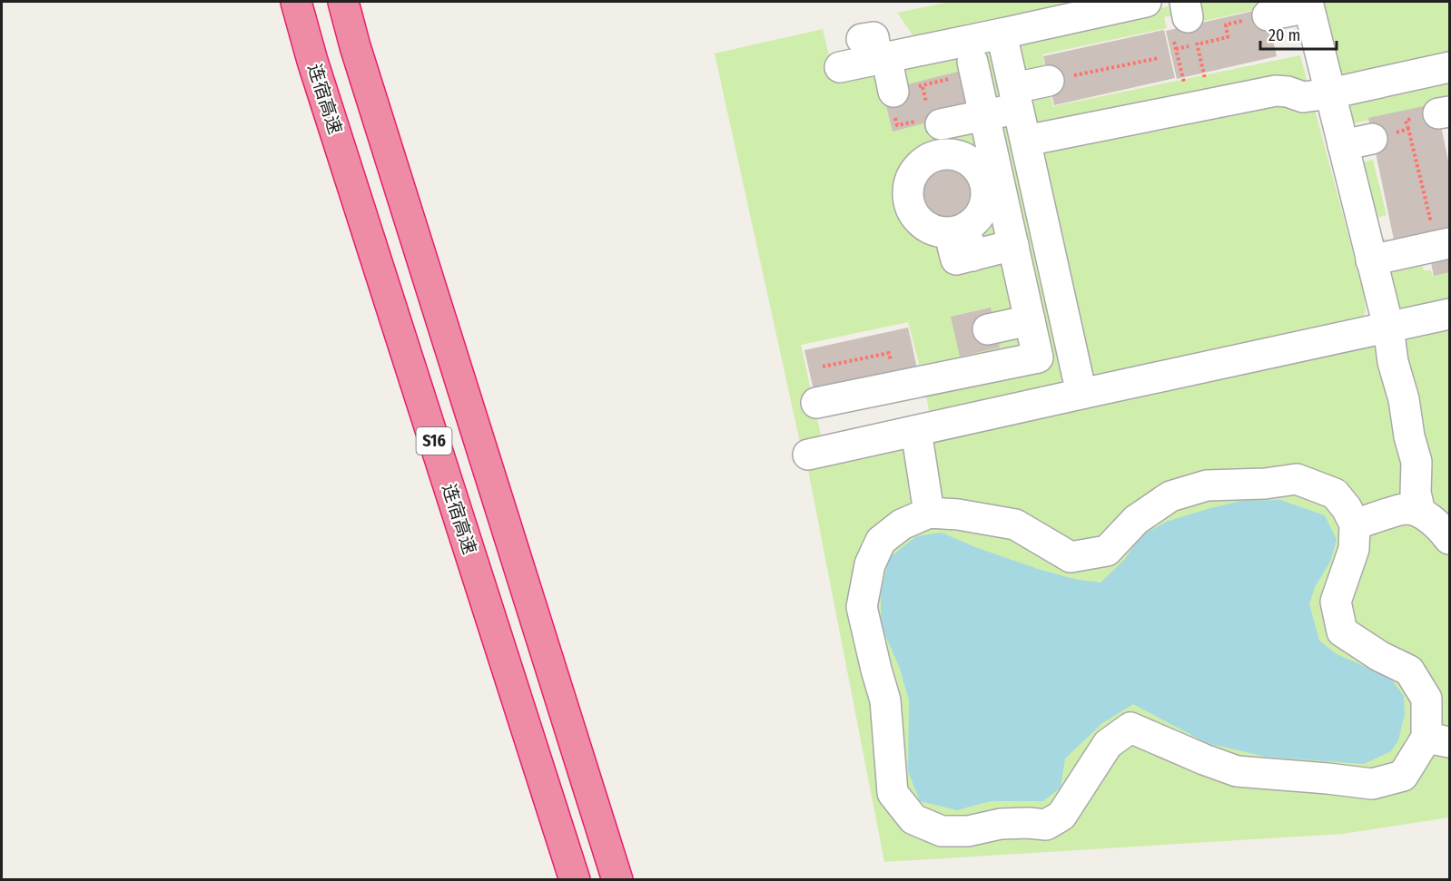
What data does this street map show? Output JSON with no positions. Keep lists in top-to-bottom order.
{
  "streets": {
    "highway": ["连宿高速", "S16"]
  },
  "scale_bar": "20 m"
}
